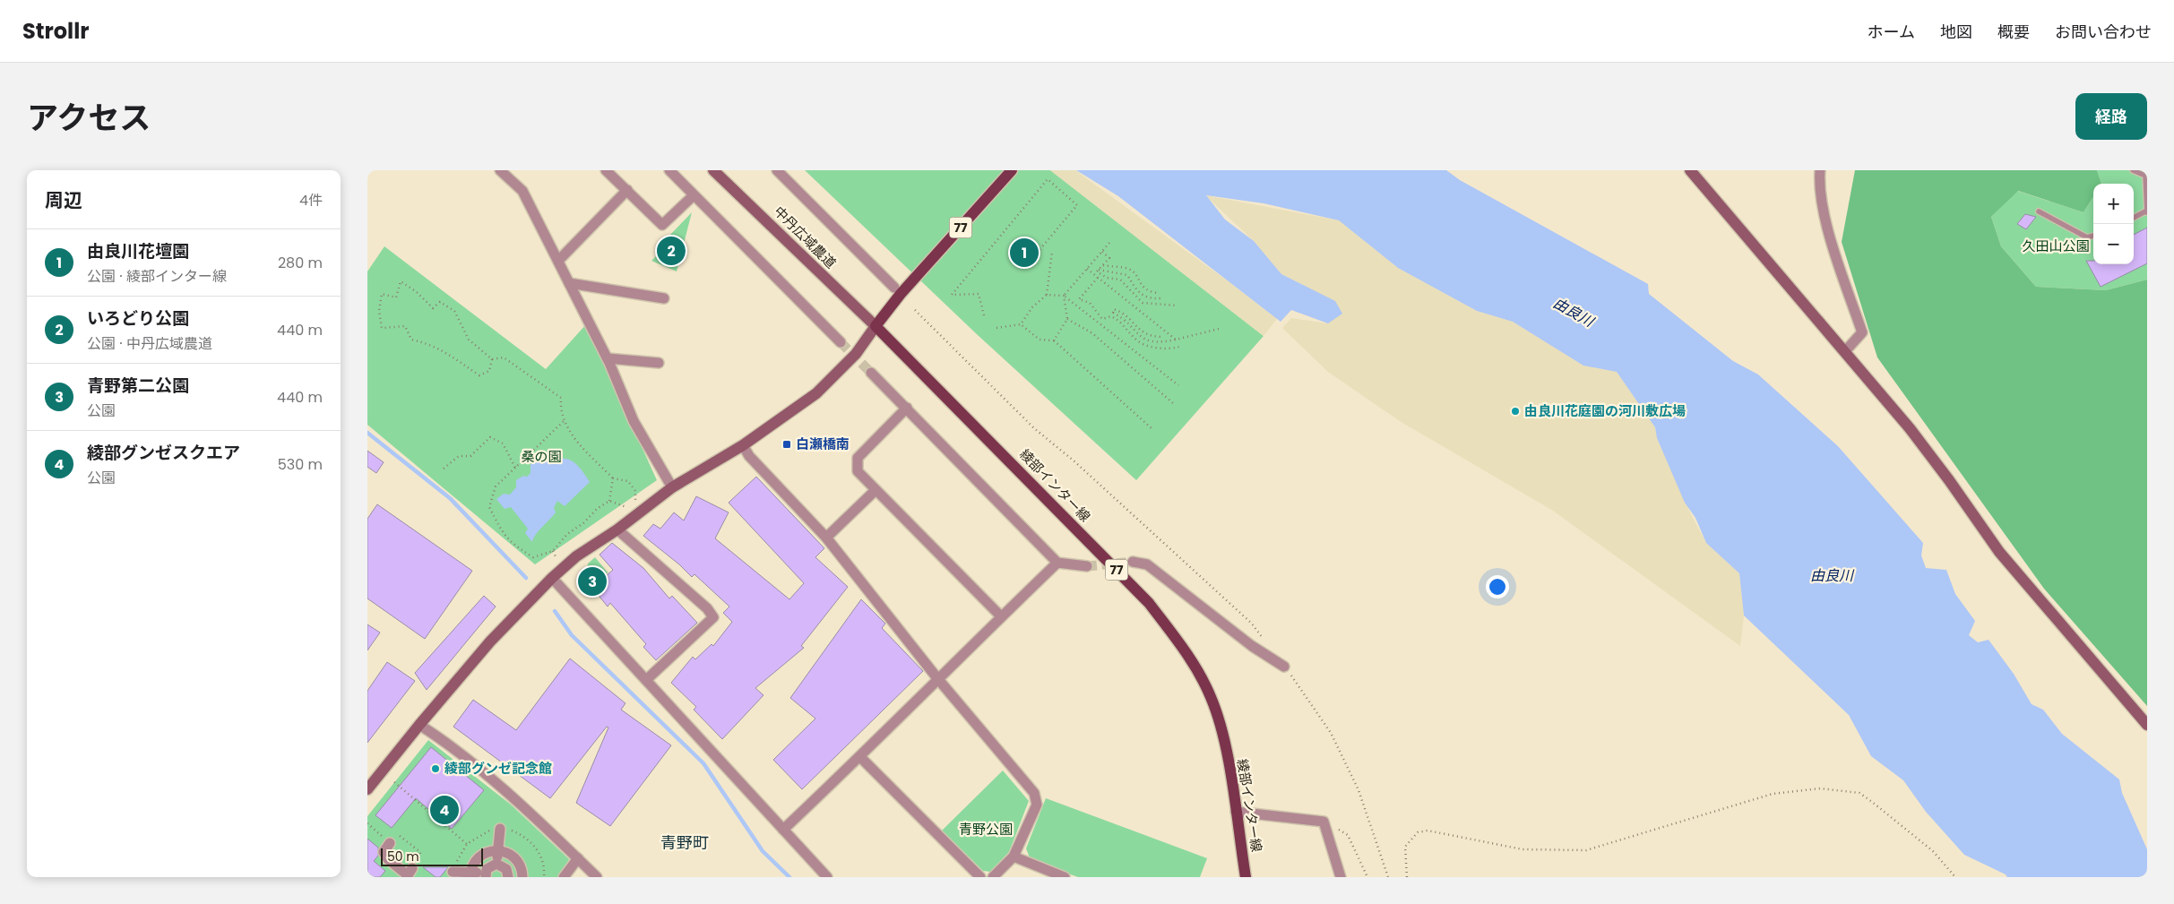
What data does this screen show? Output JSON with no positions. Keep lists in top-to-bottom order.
{
  "streets": {
    "main road": ["77", "綾部インター線"],
    "street": ["中丹広域農道"]
  },
  "crossings": [
    ["77", "中丹広域農道"],
    ["77", "綾部インター線"],
    ["中丹広域農道", "綾部インター線"]
  ],
  "districts": ["青野町"],
  "water": ["由良川"],
  "parks": ["久田山公園", "桑の園", "青野公園"],
  "places": {
    "other": ["由良川花庭園の河川敷広場", "綾部グンゼ記念館"],
    "transit": ["白瀬橋南"]
  },
  "scale_bar": "50 m",
  "page": {
    "header": "Strollr",
    "nav": [
      "ホーム",
      "地図",
      "概要",
      "お問い合わせ"
    ],
    "title": "アクセス",
    "buttons": "経路",
    "heading": ["周辺", "4件"],
    "map_buttons": ["+", "−"],
    "list": [
      {
        "mark": "1",
        "name": "由良川花壇園",
        "note": "公園 · 綾部インター線",
        "value": "280 m"
      },
      {
        "mark": "2",
        "name": "いろどり公園",
        "note": "公園 · 中丹広域農道",
        "value": "440 m"
      },
      {
        "mark": "3",
        "name": "青野第二公園",
        "note": "公園",
        "value": "440 m"
      },
      {
        "mark": "4",
        "name": "綾部グンゼスクエア",
        "note": "公園",
        "value": "530 m"
      }
    ],
    "pins": [
      "2",
      "1",
      "3",
      "4"
    ],
    "scale": "50 m"
  }
}
